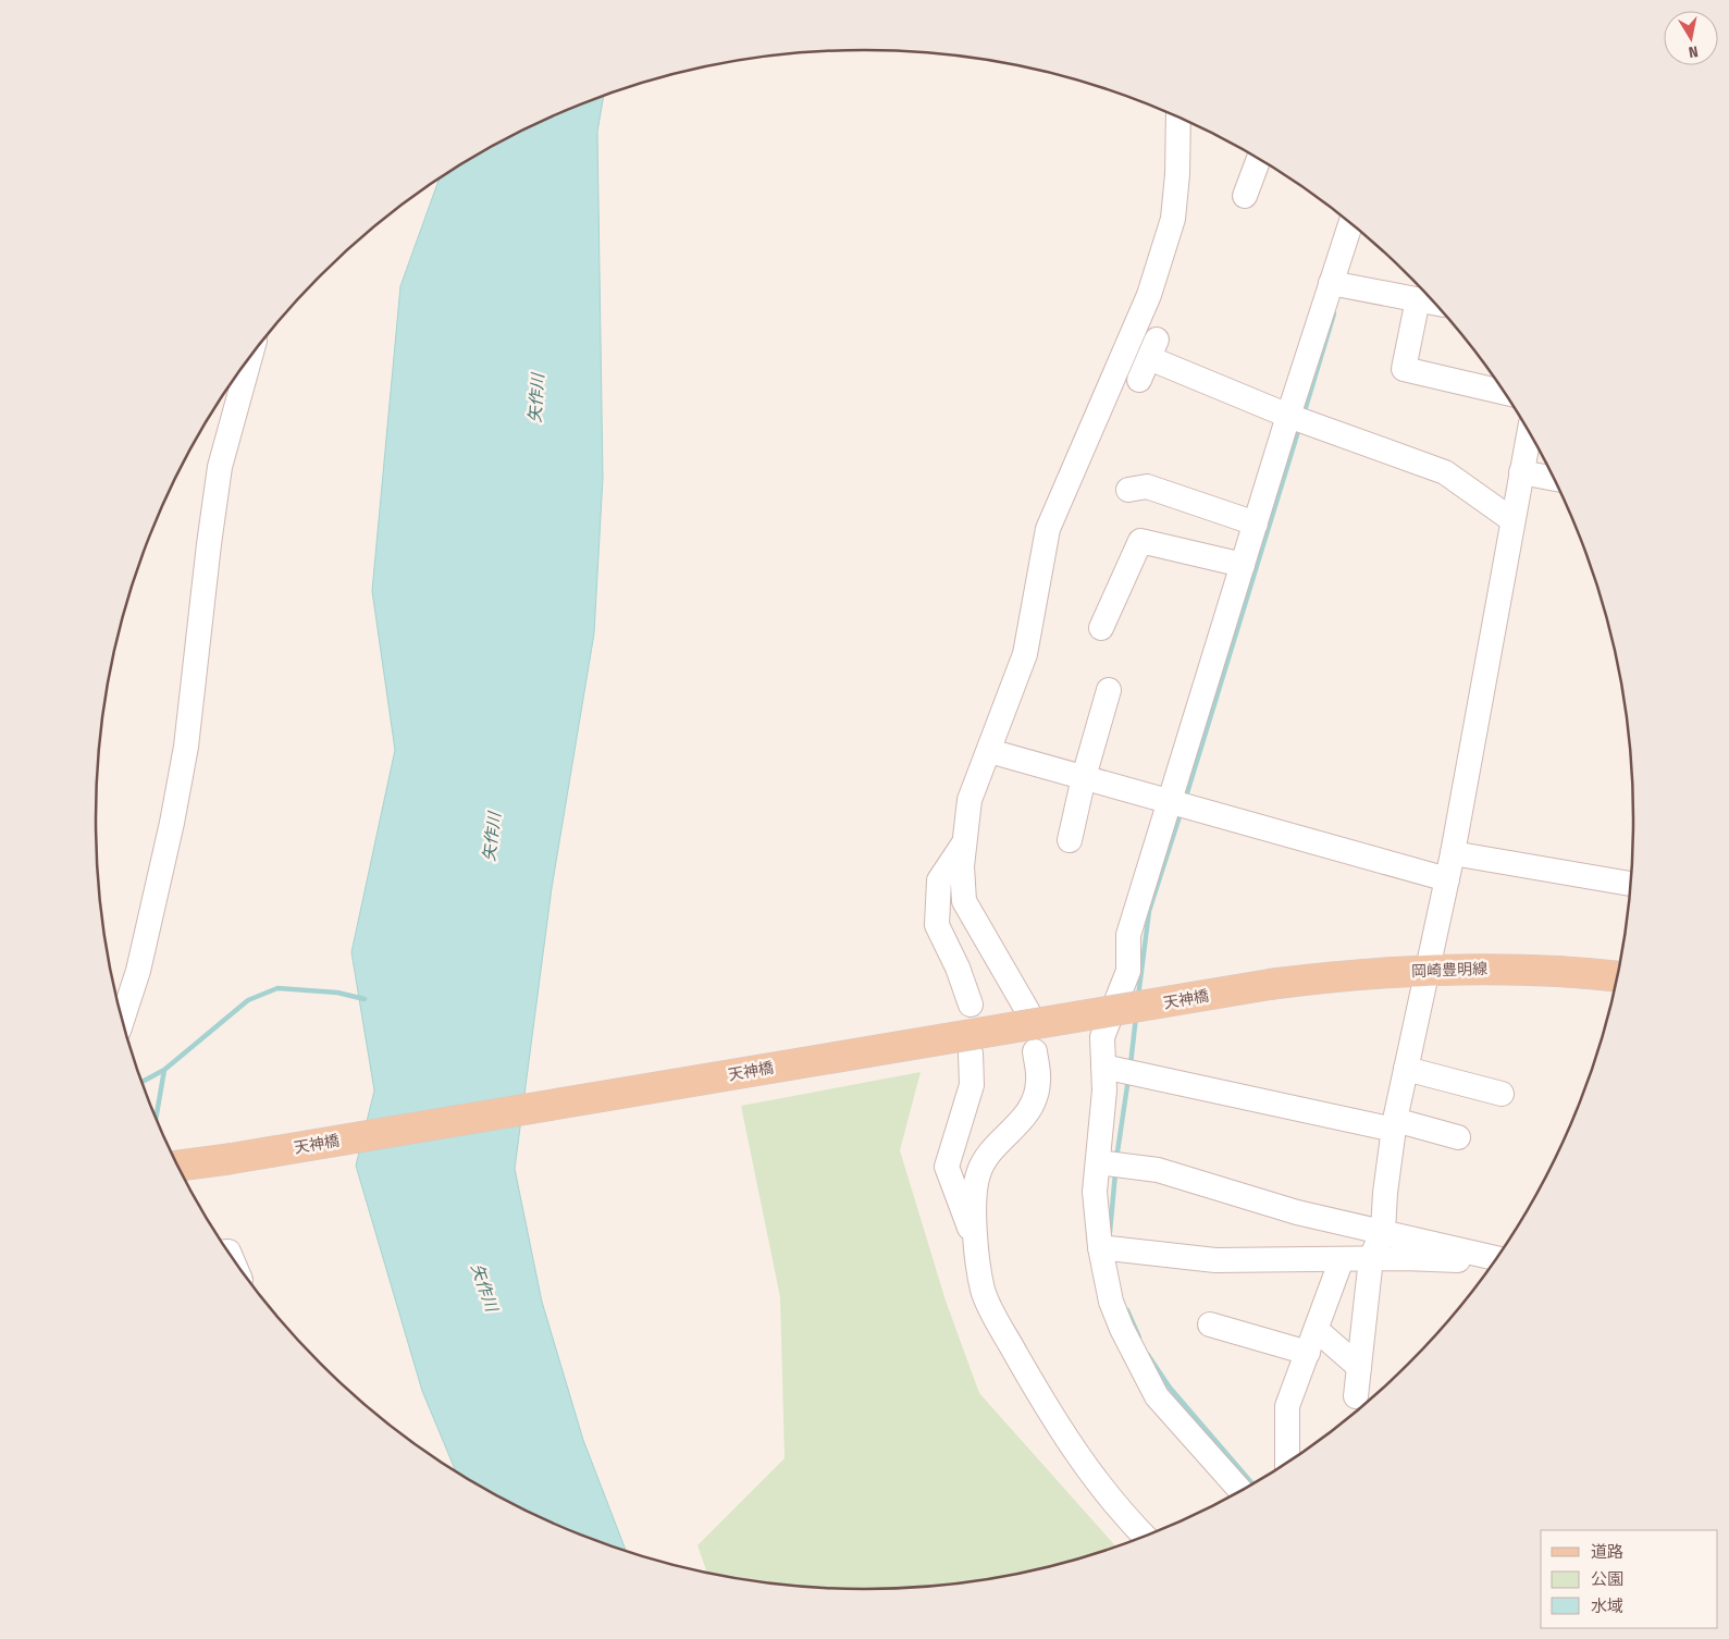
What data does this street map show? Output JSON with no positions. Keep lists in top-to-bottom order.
{
  "streets": {
    "main road": ["岡崎豊明線", "天神橋"]
  },
  "crossings": [
    ["岡崎豊明線", "天神橋"]
  ],
  "water": ["矢作川"],
  "legend": ["道路", "公園", "水域"],
  "north": "bottom"
}
